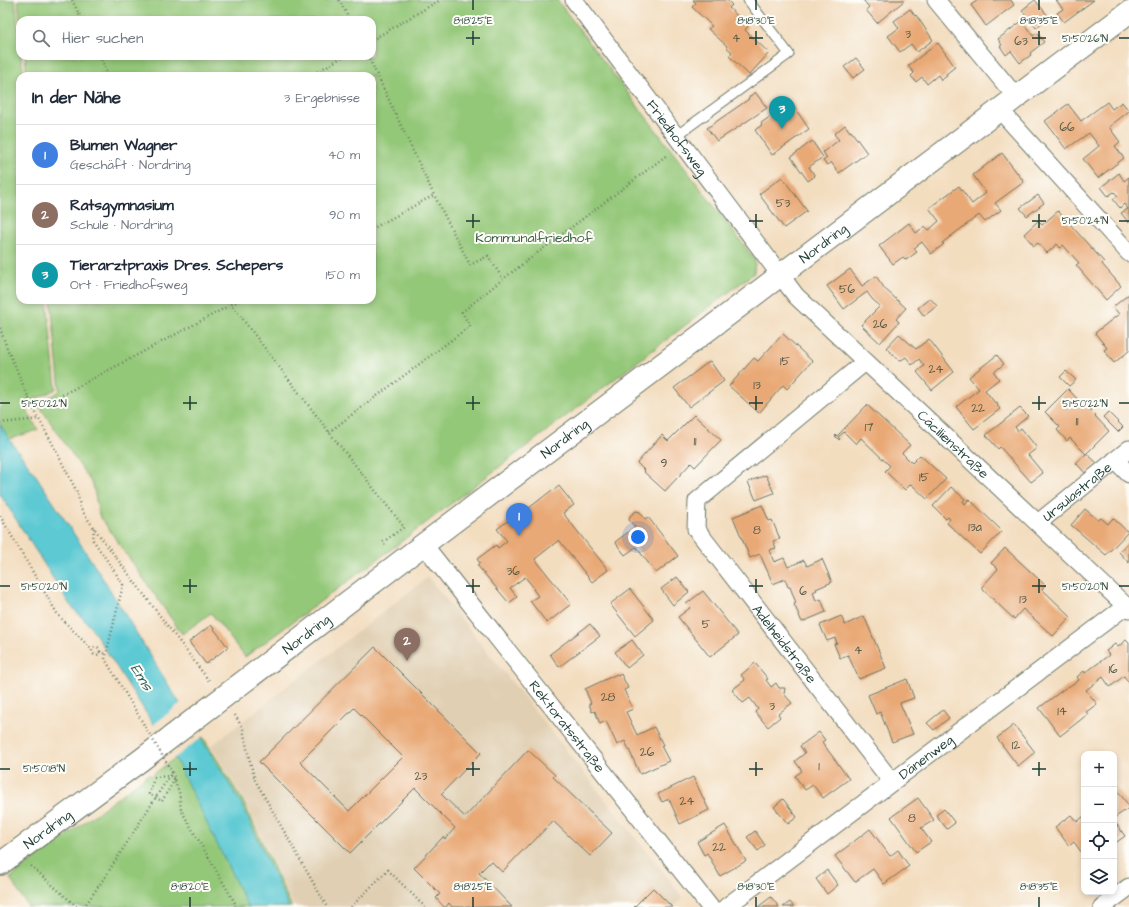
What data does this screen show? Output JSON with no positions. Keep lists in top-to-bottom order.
{
  "streets": {
    "main road": ["Nordring"],
    "street": [
      "Friedhofsweg",
      "Cäcilienstraße",
      "Ursulastraße",
      "Adelheidstraße",
      "Rektoratsstraße",
      "Dänenweg"
    ]
  },
  "crossings": [
    ["Friedhofsweg", "Nordring"],
    ["Friedhofsweg", "Cäcilienstraße"],
    ["Nordring", "Cäcilienstraße"],
    ["Nordring", "Rektoratsstraße"],
    ["Cäcilienstraße", "Ursulastraße"],
    ["Cäcilienstraße", "Adelheidstraße"],
    ["Cäcilienstraße", "Dänenweg"],
    ["Adelheidstraße", "Dänenweg"]
  ],
  "water": ["Ems"],
  "parks": ["Kommunalfriedhof"],
  "house_numbers": [
    "3",
    "4",
    "63",
    "66",
    "53",
    "56",
    "26",
    "15",
    "24",
    "13",
    "22",
    "11",
    "17",
    "11",
    "9",
    "15",
    "13a",
    "8",
    "36",
    "6",
    "13",
    "5",
    "4",
    "16",
    "28",
    "3",
    "14",
    "12",
    "26",
    "1",
    "23",
    "24",
    "8",
    "22"
  ],
  "page": {
    "search": "Hier suchen",
    "heading": ["In der Nähe", "3 Ergebnisse"],
    "pins": ["3", "1", "2"],
    "list": [
      {
        "mark": "1",
        "name": "Blumen Wagner",
        "note": "Geschäft · Nordring",
        "value": "40 m"
      },
      {
        "mark": "2",
        "name": "Ratsgymnasium",
        "note": "Schule · Nordring",
        "value": "90 m"
      },
      {
        "mark": "3",
        "name": "Tierarztpraxis Dres. Schepers",
        "note": "Ort · Friedhofsweg",
        "value": "150 m"
      }
    ],
    "map_buttons": ["+", "−"]
  },
  "coordinates": [
    "8°18'25\"E",
    "8°18'30\"E",
    "8°18'35\"E",
    "51°50'26\"N",
    "51°50'24\"N",
    "51°50'22\"N",
    "51°50'20\"N",
    "51°50'18\"N",
    "8°18'20\"E"
  ]
}
